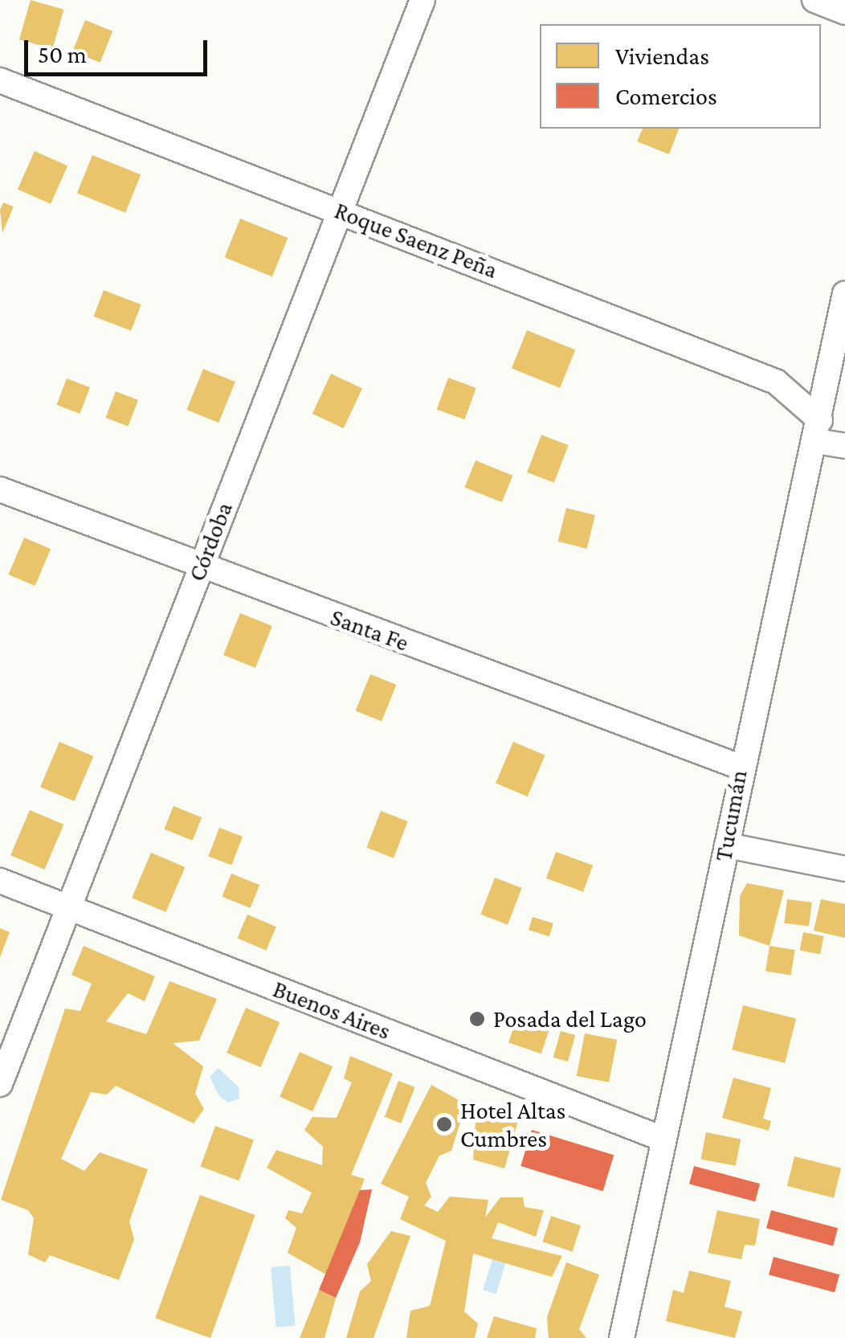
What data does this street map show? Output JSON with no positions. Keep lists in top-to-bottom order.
{
  "streets": {
    "street": [
      "Roque Saenz Peña",
      "Córdoba",
      "Santa Fe",
      "Tucumán",
      "Buenos Aires"
    ]
  },
  "crossings": [
    ["Roque Saenz Peña", "Córdoba"],
    ["Roque Saenz Peña", "Tucumán"],
    ["Córdoba", "Santa Fe"],
    ["Córdoba", "Buenos Aires"],
    ["Santa Fe", "Tucumán"],
    ["Tucumán", "Buenos Aires"]
  ],
  "places": ["Posada del Lago", "Hotel Altas Cumbres"],
  "legend": ["Viviendas", "Comercios"],
  "scale_bar": "50 m"
}
